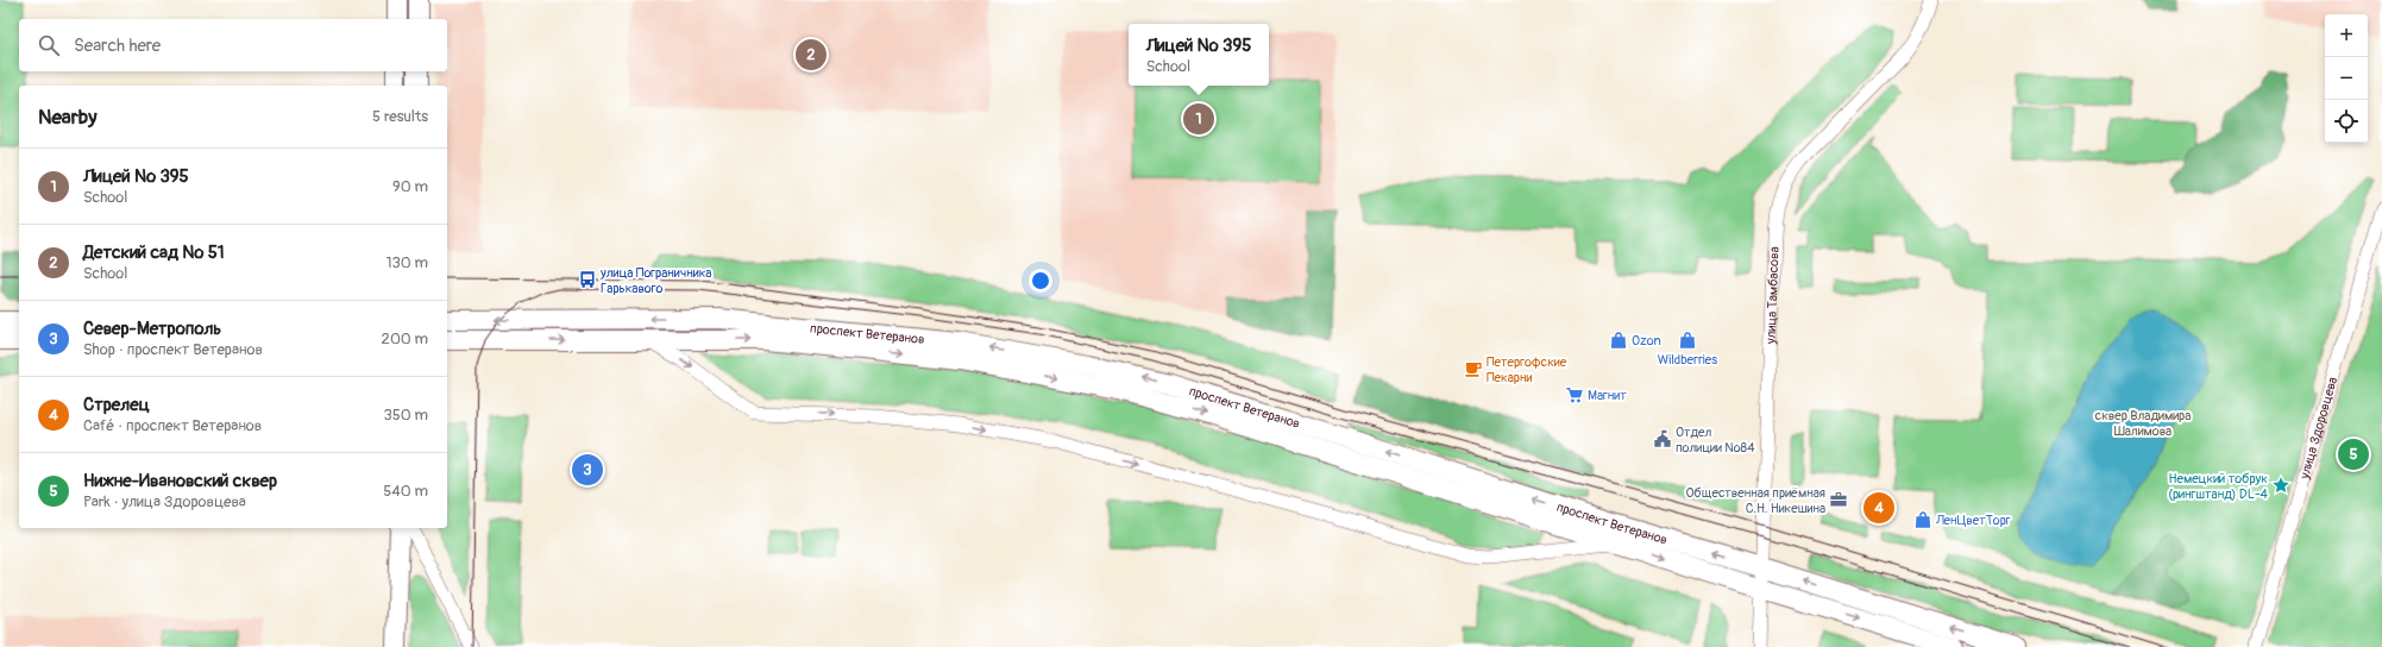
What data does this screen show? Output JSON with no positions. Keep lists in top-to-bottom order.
{
  "streets": {
    "main road": ["проспект Ветеранов"],
    "street": ["улица Тамбасова", "улица Здоровцева"]
  },
  "crossings": [
    ["улица Тамбасова", "проспект Ветеранов"]
  ],
  "parks": ["сквер Владимира Шалимова"],
  "places": {
    "bus stop": ["улица Пограничника Гарькавого"],
    "shop": ["Ozon", "Wildberries", "ЛенЦветТорг"],
    "cafe": ["Петергофские Пекарни"],
    "supermarket": ["Магнит"],
    "public building": ["Отдел полиции №84"],
    "place": ["Немецкий тобрук (рингштанд) DL-4"],
    "office": ["Общественная приёмная С.Н. Никешина"]
  },
  "page": {
    "map_buttons": ["+", "−"],
    "search": "Search here",
    "popup": ["Лицей № 395", "School"],
    "pins": [
      "2",
      "1",
      "5",
      "3",
      "4"
    ],
    "heading": ["Nearby", "5 results"],
    "list": [
      {
        "mark": "1",
        "name": "Лицей № 395",
        "note": "School",
        "value": "90 m"
      },
      {
        "mark": "2",
        "name": "Детский сад № 51",
        "note": "School",
        "value": "130 m"
      },
      {
        "mark": "3",
        "name": "Север-Метрополь",
        "note": "Shop · проспект Ветеранов",
        "value": "200 m"
      },
      {
        "mark": "4",
        "name": "Стрелец",
        "note": "Café · проспект Ветеранов",
        "value": "350 m"
      },
      {
        "mark": "5",
        "name": "Нижне-Ивановский сквер",
        "note": "Park · улица Здоровцева",
        "value": "540 m"
      }
    ]
  }
}
